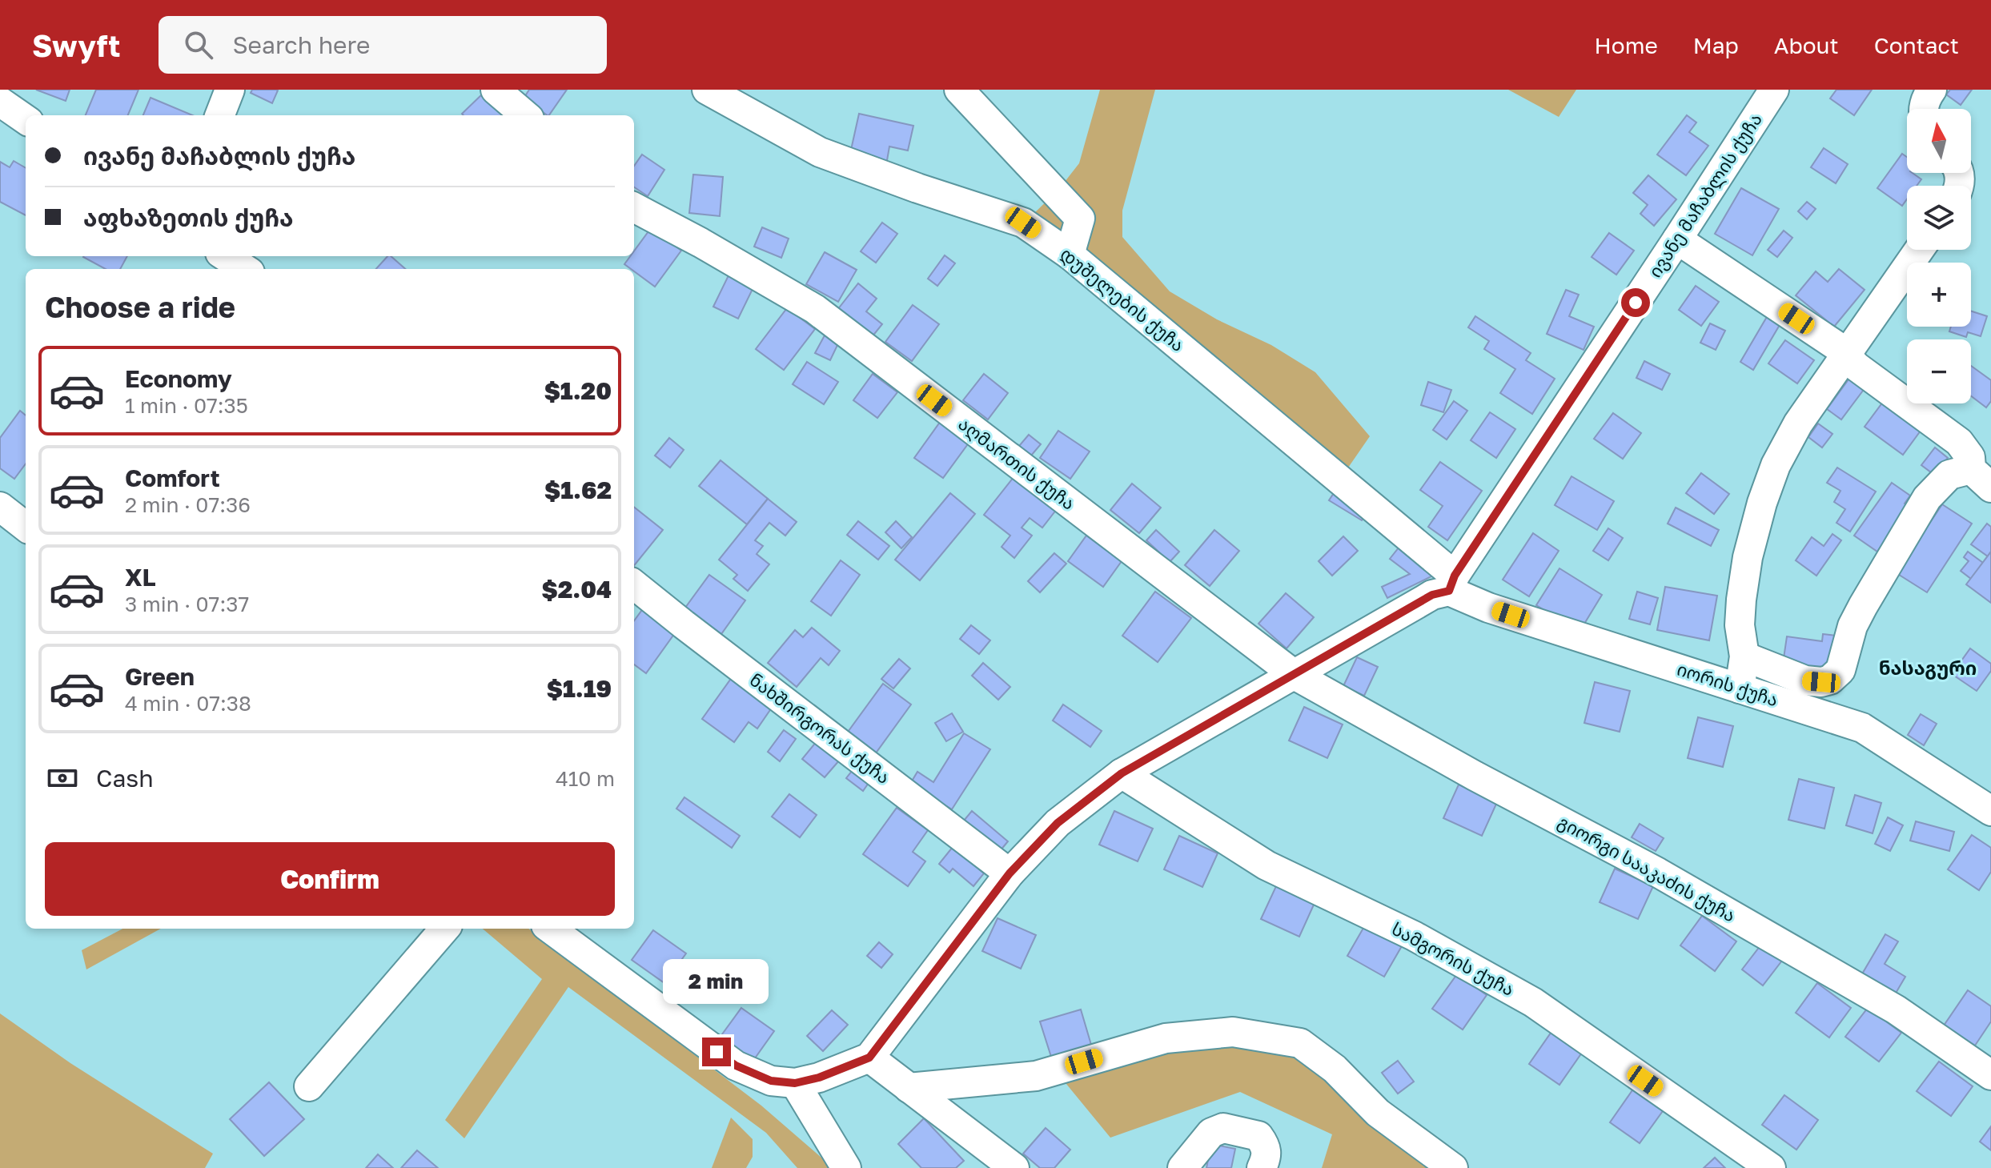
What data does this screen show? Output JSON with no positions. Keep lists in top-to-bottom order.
{
  "streets": {
    "street": [
      "ივანე მაჩაბლის ქუჩა",
      "დუშელების ქუჩა",
      "აღმართის ქუჩა",
      "იორის ქუჩა",
      "ნახშირგორას ქუჩა",
      "გიორგი სააკაძის ქუჩა",
      "სამგორის ქუჩა"
    ]
  },
  "crossings": [
    ["ივანე მაჩაბლის ქუჩა", "დუშელების ქუჩა"],
    ["ივანე მაჩაბლის ქუჩა", "იორის ქუჩა"],
    ["დუშელების ქუჩა", "იორის ქუჩა"],
    ["აღმართის ქუჩა", "გიორგი სააკაძის ქუჩა"]
  ],
  "districts": ["ნასაგური"],
  "north": "top",
  "page": {
    "header": "Swyft",
    "search": "Search here",
    "nav": [
      "Home",
      "Map",
      "About",
      "Contact"
    ],
    "map_buttons": ["+", "−"],
    "banner": ["ივანე მაჩაბლის ქუჩა", "აფხაზეთის ქუჩა"],
    "heading": "Choose a ride",
    "list": [
      {
        "name": "Economy",
        "note": "1 min · 07:35",
        "value": "$1.20"
      },
      {
        "name": "Comfort",
        "note": "2 min · 07:36",
        "value": "$1.62"
      },
      {
        "name": "XL",
        "note": "3 min · 07:37",
        "value": "$2.04"
      },
      {
        "name": "Green",
        "note": "4 min · 07:38",
        "value": "$1.19"
      }
    ],
    "pay": ["Cash", "410 m"],
    "buttons": "Confirm",
    "bubble": "2 min"
  }
}
